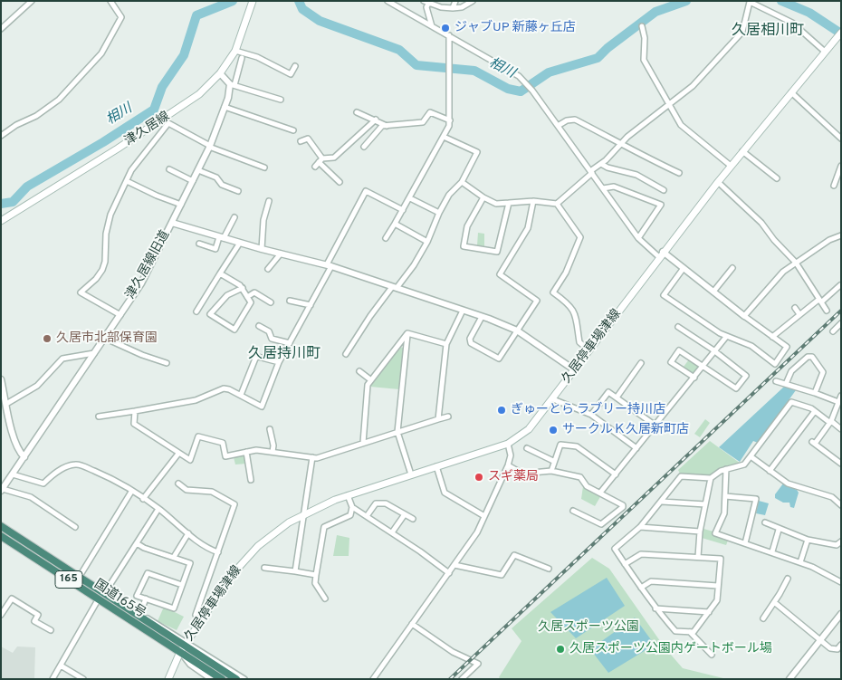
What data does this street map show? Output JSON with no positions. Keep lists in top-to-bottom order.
{
  "streets": {
    "highway": ["165", "国道165号"],
    "main road": ["津久居線", "久居停車場津線"],
    "street": ["津久居線旧道"]
  },
  "crossings": [
    ["久居停車場津線", "国道165号"]
  ],
  "districts": ["久居相川町", "久居持川町"],
  "water": ["相川"],
  "parks": ["久居スポーツ公園"],
  "places": [
    "ジャブUP 新藤ヶ丘店",
    "久居市北部保育園",
    "ぎゅーとら ラブリー持川店",
    "サークルＫ久居新町店",
    "スギ薬局",
    "久居スポーツ公園内ゲートボール場"
  ]
}
